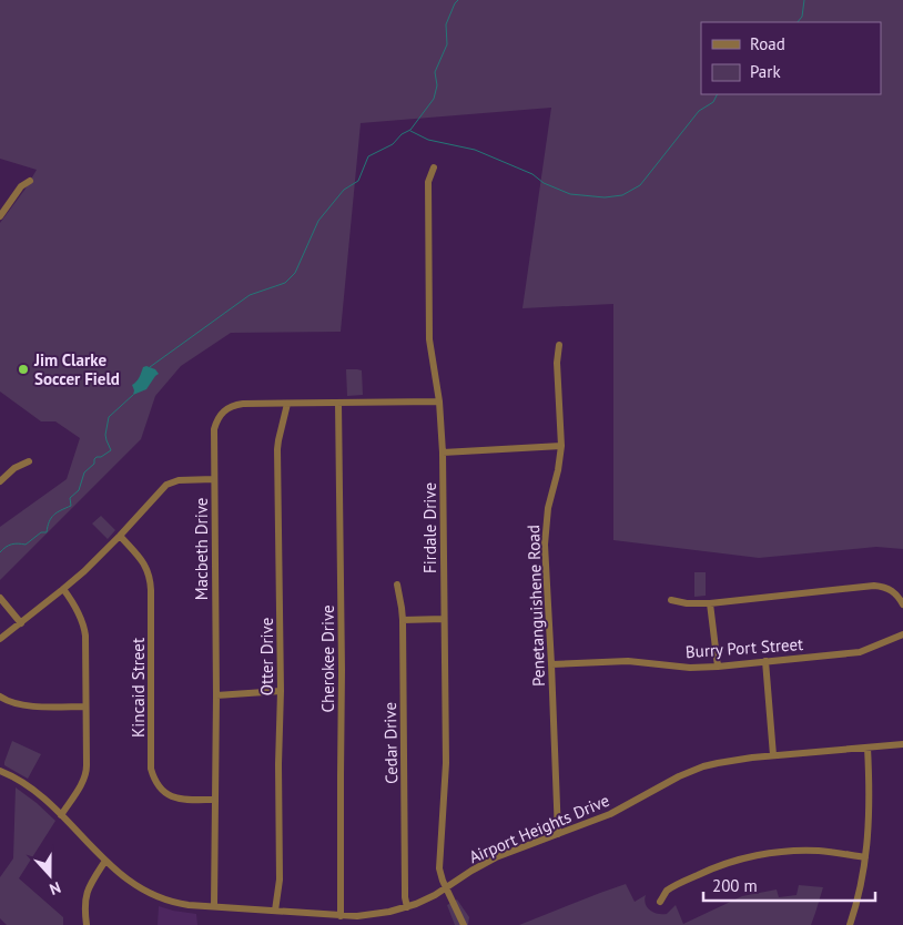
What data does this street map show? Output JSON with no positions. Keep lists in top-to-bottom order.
{
  "streets": {
    "street": [
      "Firdale Drive",
      "Macbeth Drive",
      "Penetanguishene Road",
      "Burry Port Street",
      "Otter Drive",
      "Cherokee Drive",
      "Kincaid Street",
      "Cedar Drive",
      "Airport Heights Drive"
    ]
  },
  "crossings": [
    ["Firdale Drive", "Macbeth Drive"],
    ["Firdale Drive", "Airport Heights Drive"],
    ["Macbeth Drive", "Otter Drive"],
    ["Macbeth Drive", "Cherokee Drive"],
    ["Macbeth Drive", "Kincaid Street"],
    ["Macbeth Drive", "Airport Heights Drive"],
    ["Penetanguishene Road", "Burry Port Street"],
    ["Penetanguishene Road", "Airport Heights Drive"],
    ["Otter Drive", "Airport Heights Drive"],
    ["Cherokee Drive", "Airport Heights Drive"],
    ["Cedar Drive", "Airport Heights Drive"]
  ],
  "places": ["Jim Clarke Soccer Field"],
  "legend": ["Road", "Park"],
  "scale_bar": "200 m",
  "north": "bottom"
}
